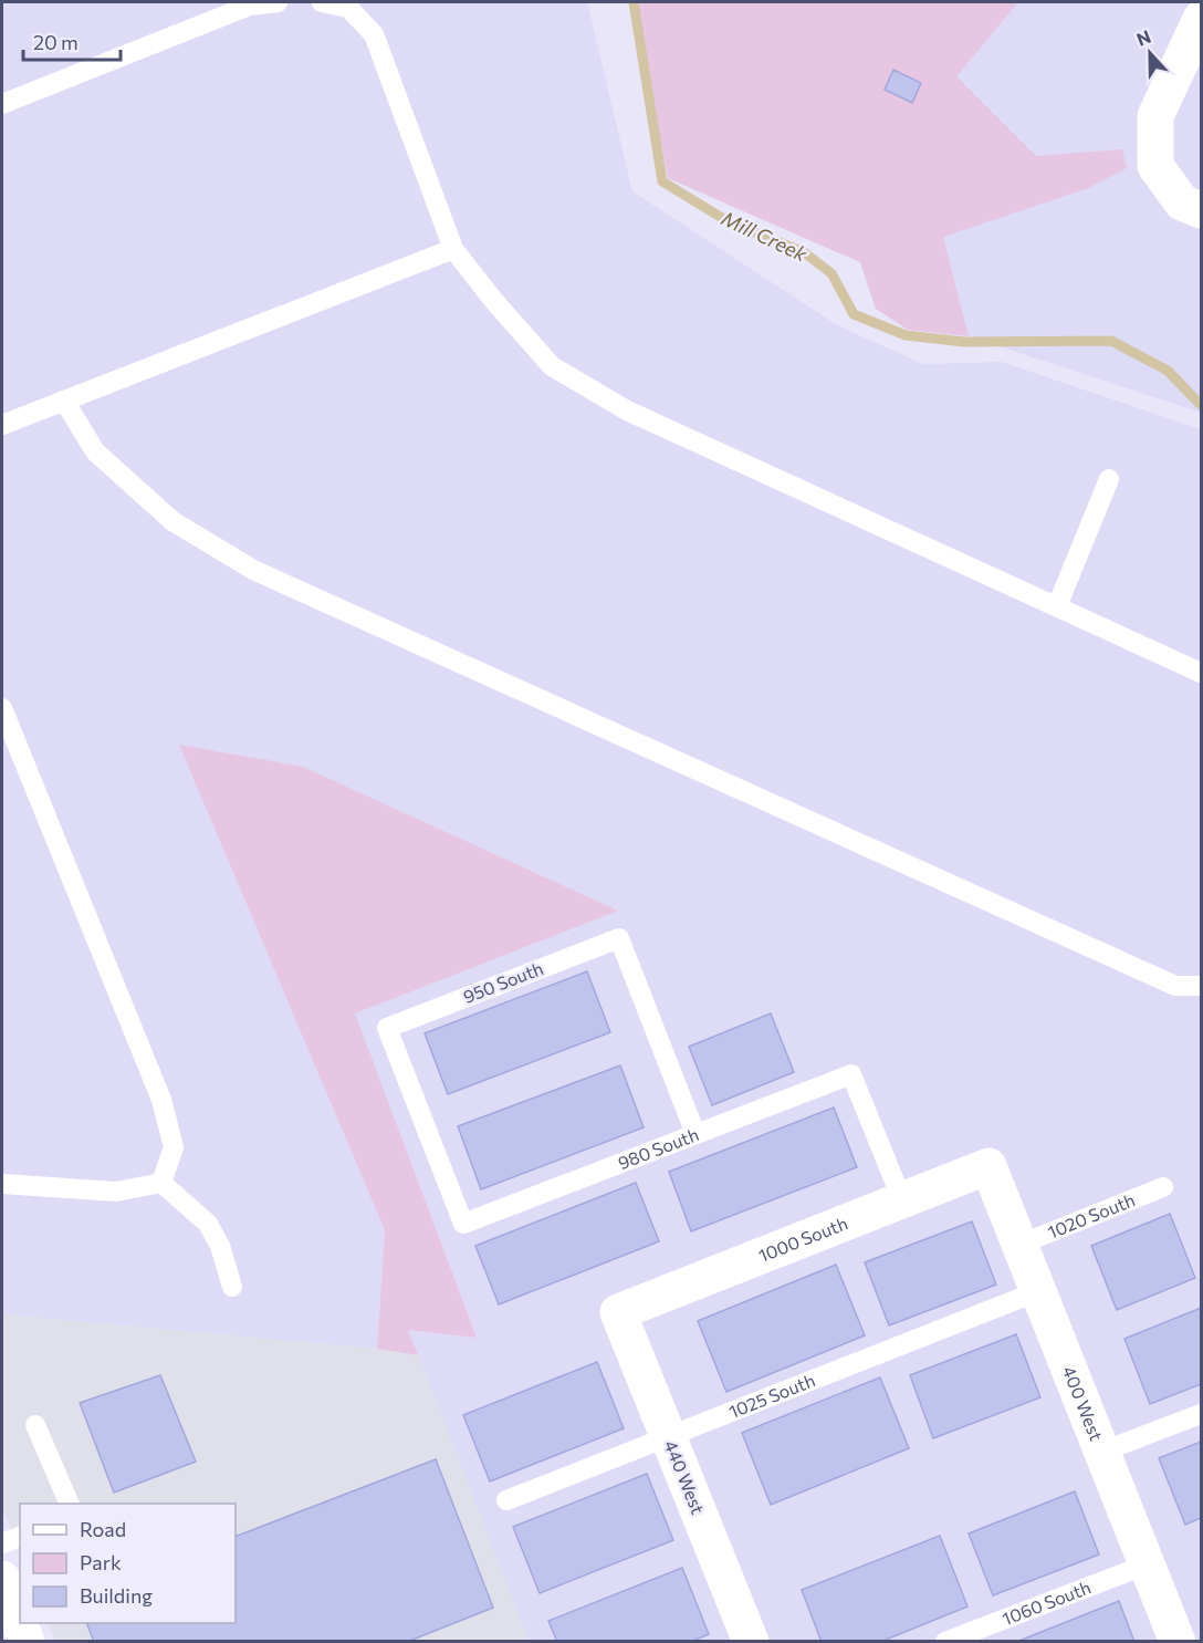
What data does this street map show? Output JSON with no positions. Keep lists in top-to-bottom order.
{
  "streets": {
    "street": ["1000 South", "400 West", "440 West"],
    "lane": [
      "950 South",
      "980 South",
      "1020 South",
      "1025 South",
      "1060 South"
    ]
  },
  "crossings": [
    ["950 South", "980 South"],
    ["980 South", "1000 South"],
    ["1020 South", "400 West"],
    ["1000 South", "400 West"],
    ["1000 South", "440 West"],
    ["1025 South", "400 West"],
    ["1025 South", "440 West"],
    ["400 West", "1060 South"]
  ],
  "water": ["Mill Creek"],
  "legend": ["Road", "Park", "Building"],
  "scale_bar": "20 m",
  "north": "top"
}
